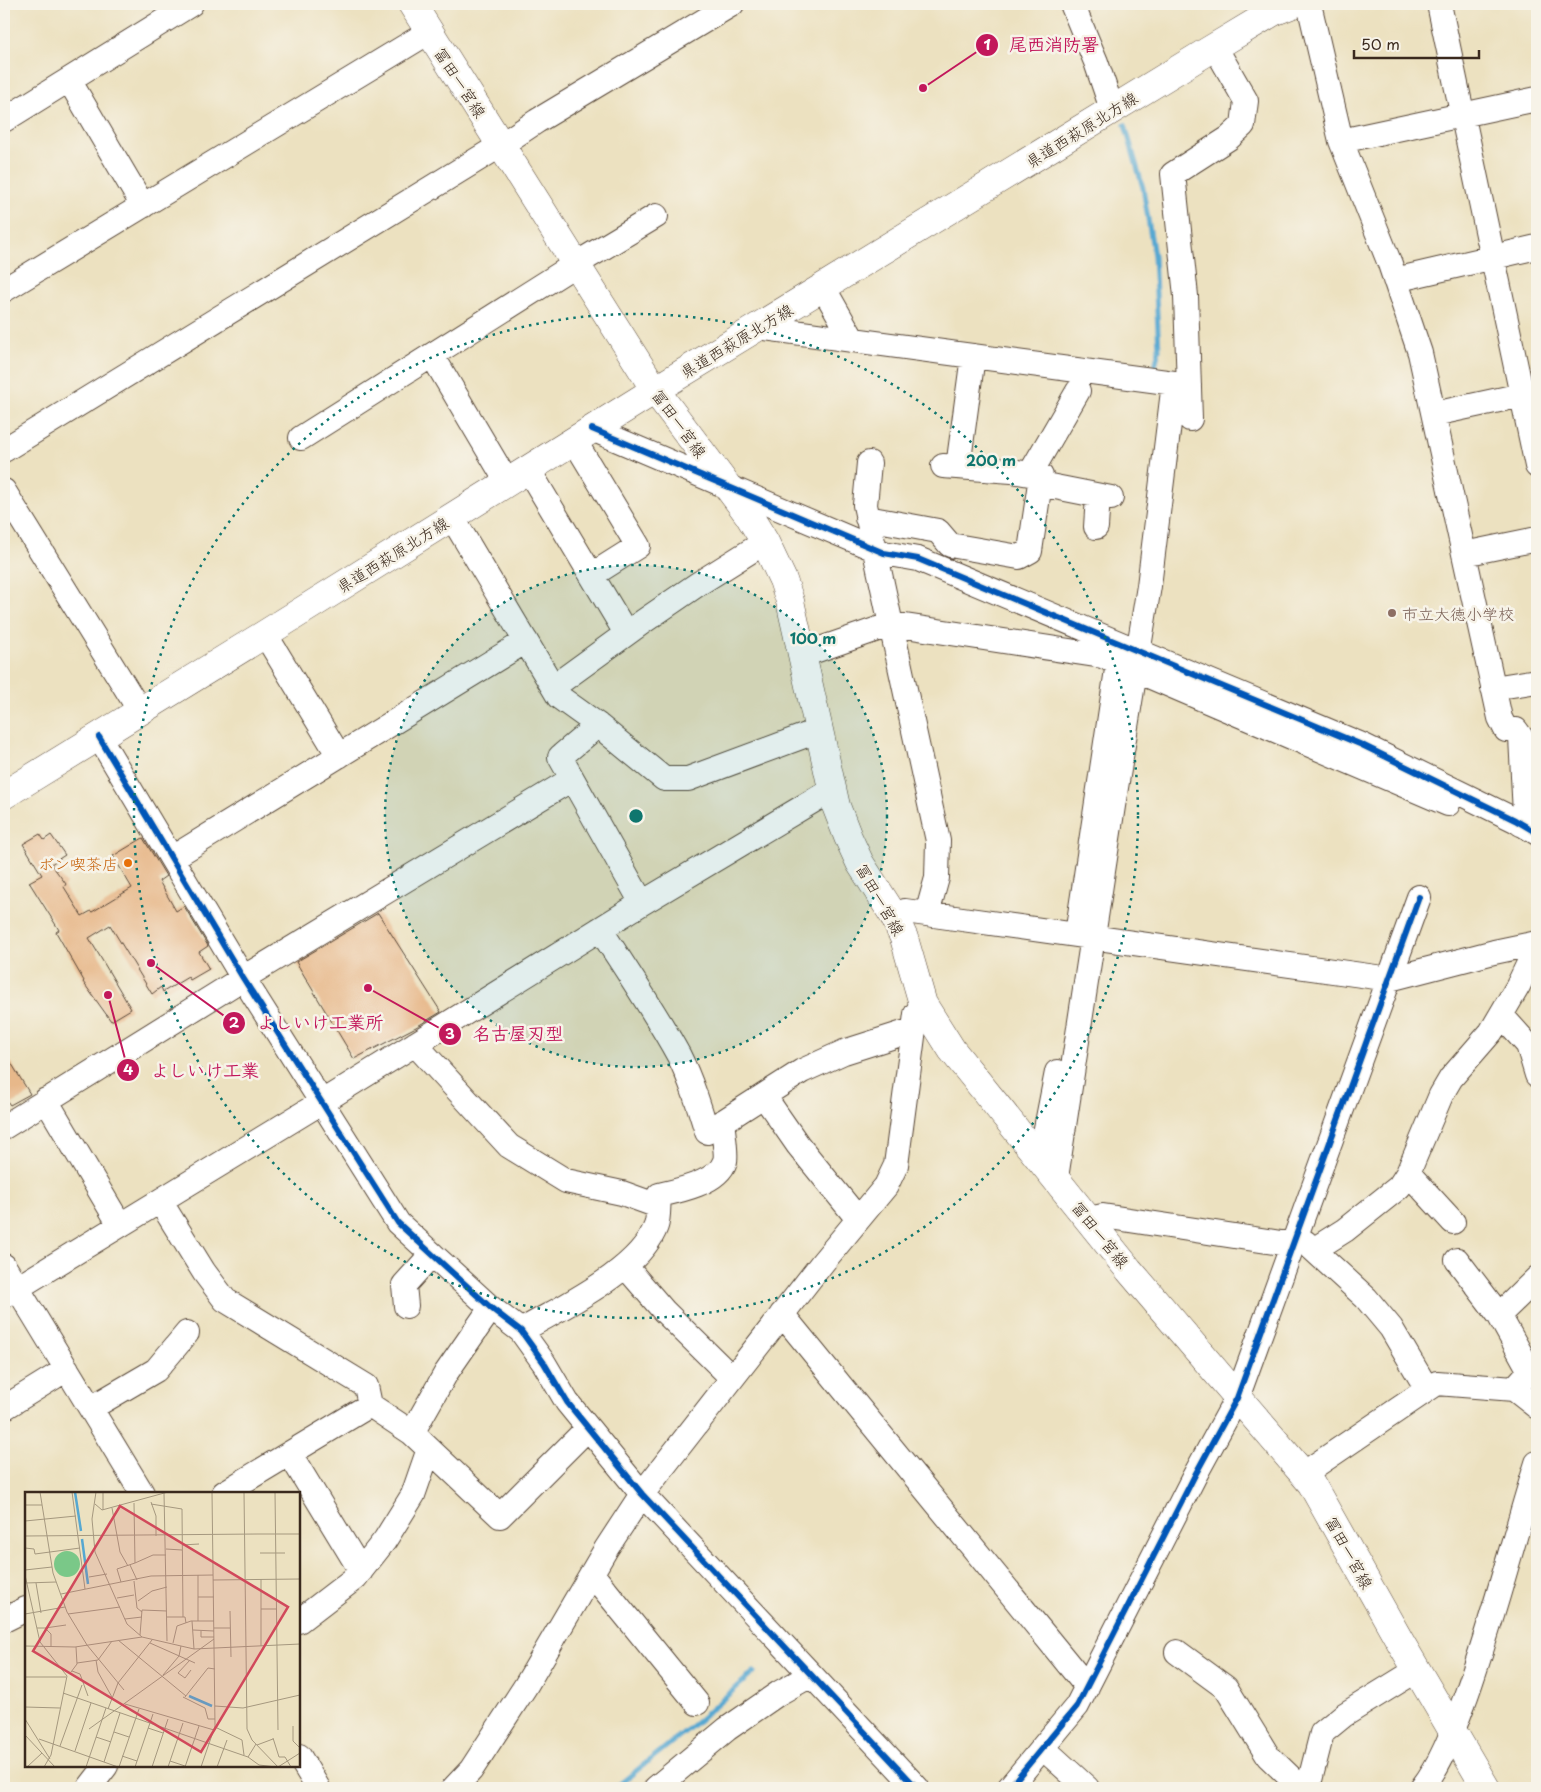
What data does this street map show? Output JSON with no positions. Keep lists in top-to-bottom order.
{
  "streets": {
    "main road": ["冨田一宮線", "県道西萩原北方線"]
  },
  "crossings": [
    ["冨田一宮線", "県道西萩原北方線"]
  ],
  "places": [
    "尾西消防署",
    "市立大徳小学校",
    "ボン喫茶店",
    "よしいけ工業所",
    "名古屋刃型",
    "よしいけ工業"
  ],
  "scale_bar": "50 m",
  "rings": ["200 m", "100 m"]
}
